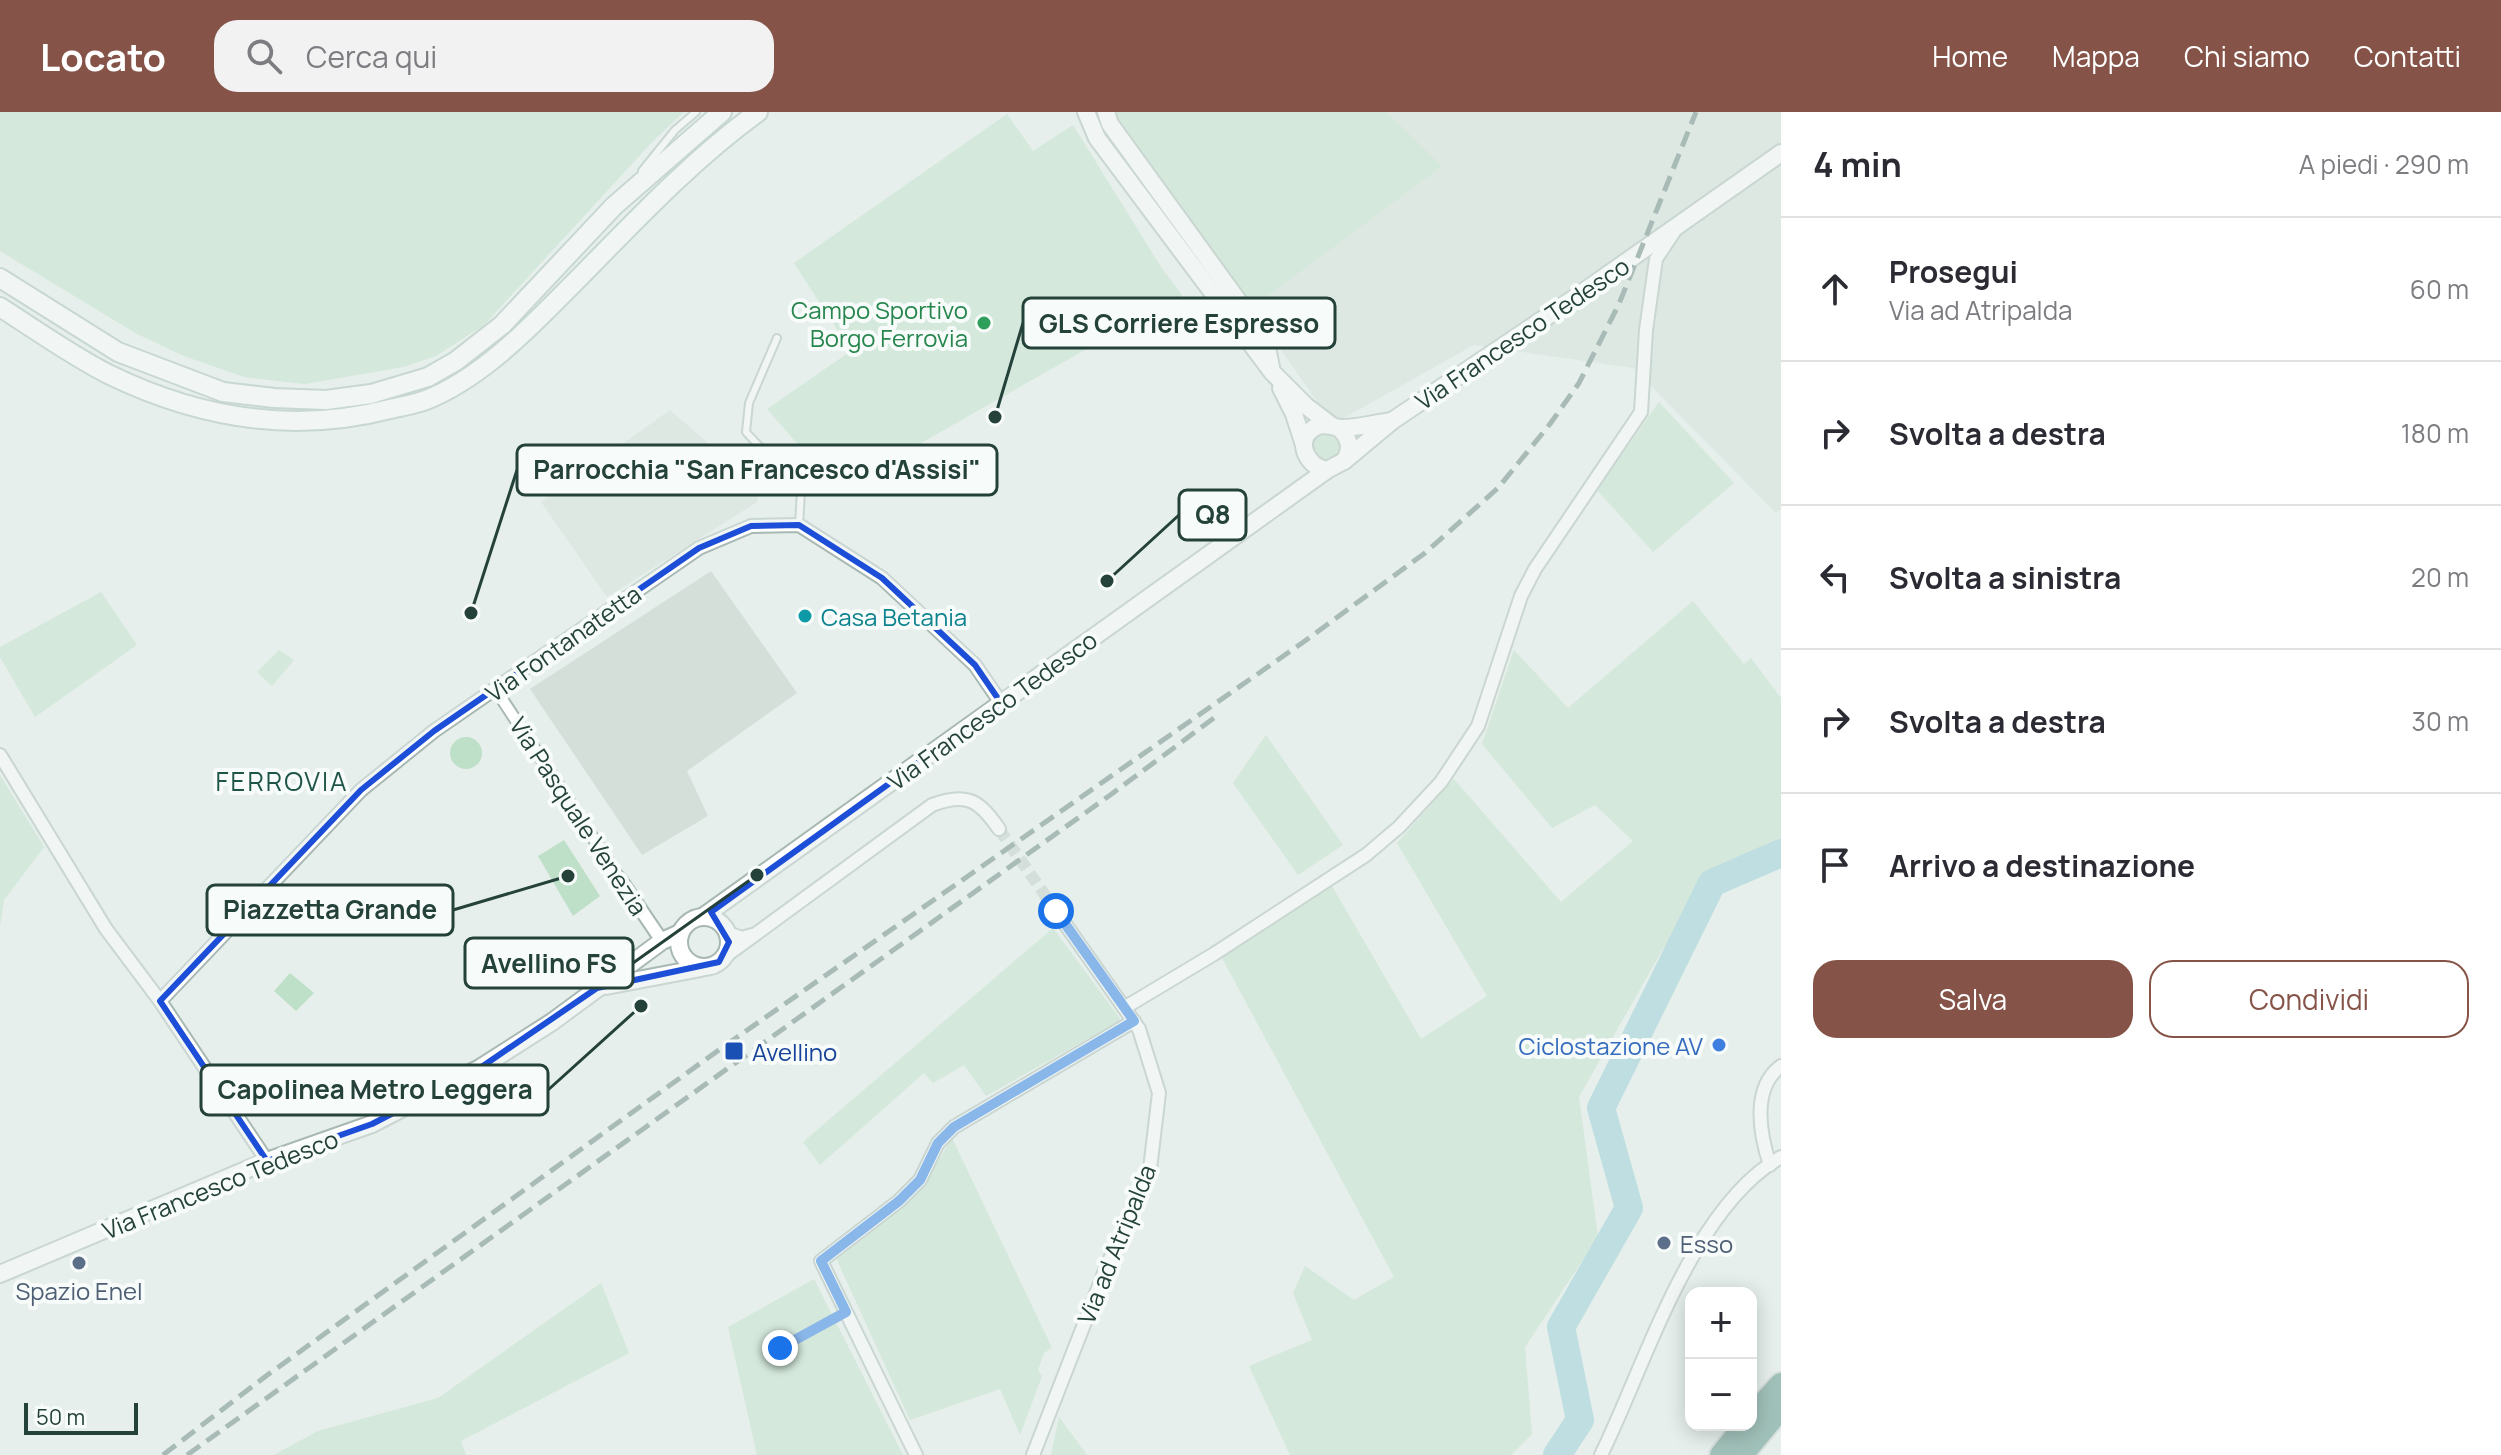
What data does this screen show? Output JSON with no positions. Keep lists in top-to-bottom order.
{
  "streets": {
    "street": [
      "Via Francesco Tedesco",
      "Via Fontanatetta",
      "Via Pasquale Venezia",
      "Via ad Atripalda"
    ]
  },
  "crossings": [
    ["Via Francesco Tedesco", "Via Pasquale Venezia"],
    ["Via Fontanatetta", "Via Pasquale Venezia"]
  ],
  "districts": ["FERROVIA"],
  "places": {
    "other": [
      "Campo Sportivo Borgo Ferrovia",
      "GLS Corriere Espresso",
      "Q8",
      "Parrocchia \"San Francesco d'Assisi\"",
      "Casa Betania",
      "Avellino FS",
      "Piazzetta Grande",
      "Capolinea Metro Leggera",
      "Ciclostazione AV",
      "Esso",
      "Spazio Enel"
    ],
    "transit": ["Avellino"]
  },
  "scale_bar": "50 m",
  "page": {
    "header": "Locato",
    "search": "Cerca qui",
    "nav": [
      "Home",
      "Mappa",
      "Chi siamo",
      "Contatti"
    ],
    "heading": ["4 min", "A piedi · 290 m"],
    "list": [
      ["Prosegui", "Via ad Atripalda", "60 m"],
      ["Svolta a destra", "180 m"],
      ["Svolta a sinistra", "20 m"],
      ["Svolta a destra", "30 m"],
      "Arrivo a destinazione"
    ],
    "buttons": ["Salva", "Condividi"],
    "map_buttons": ["+", "−"],
    "scale": "50 m"
  }
}
